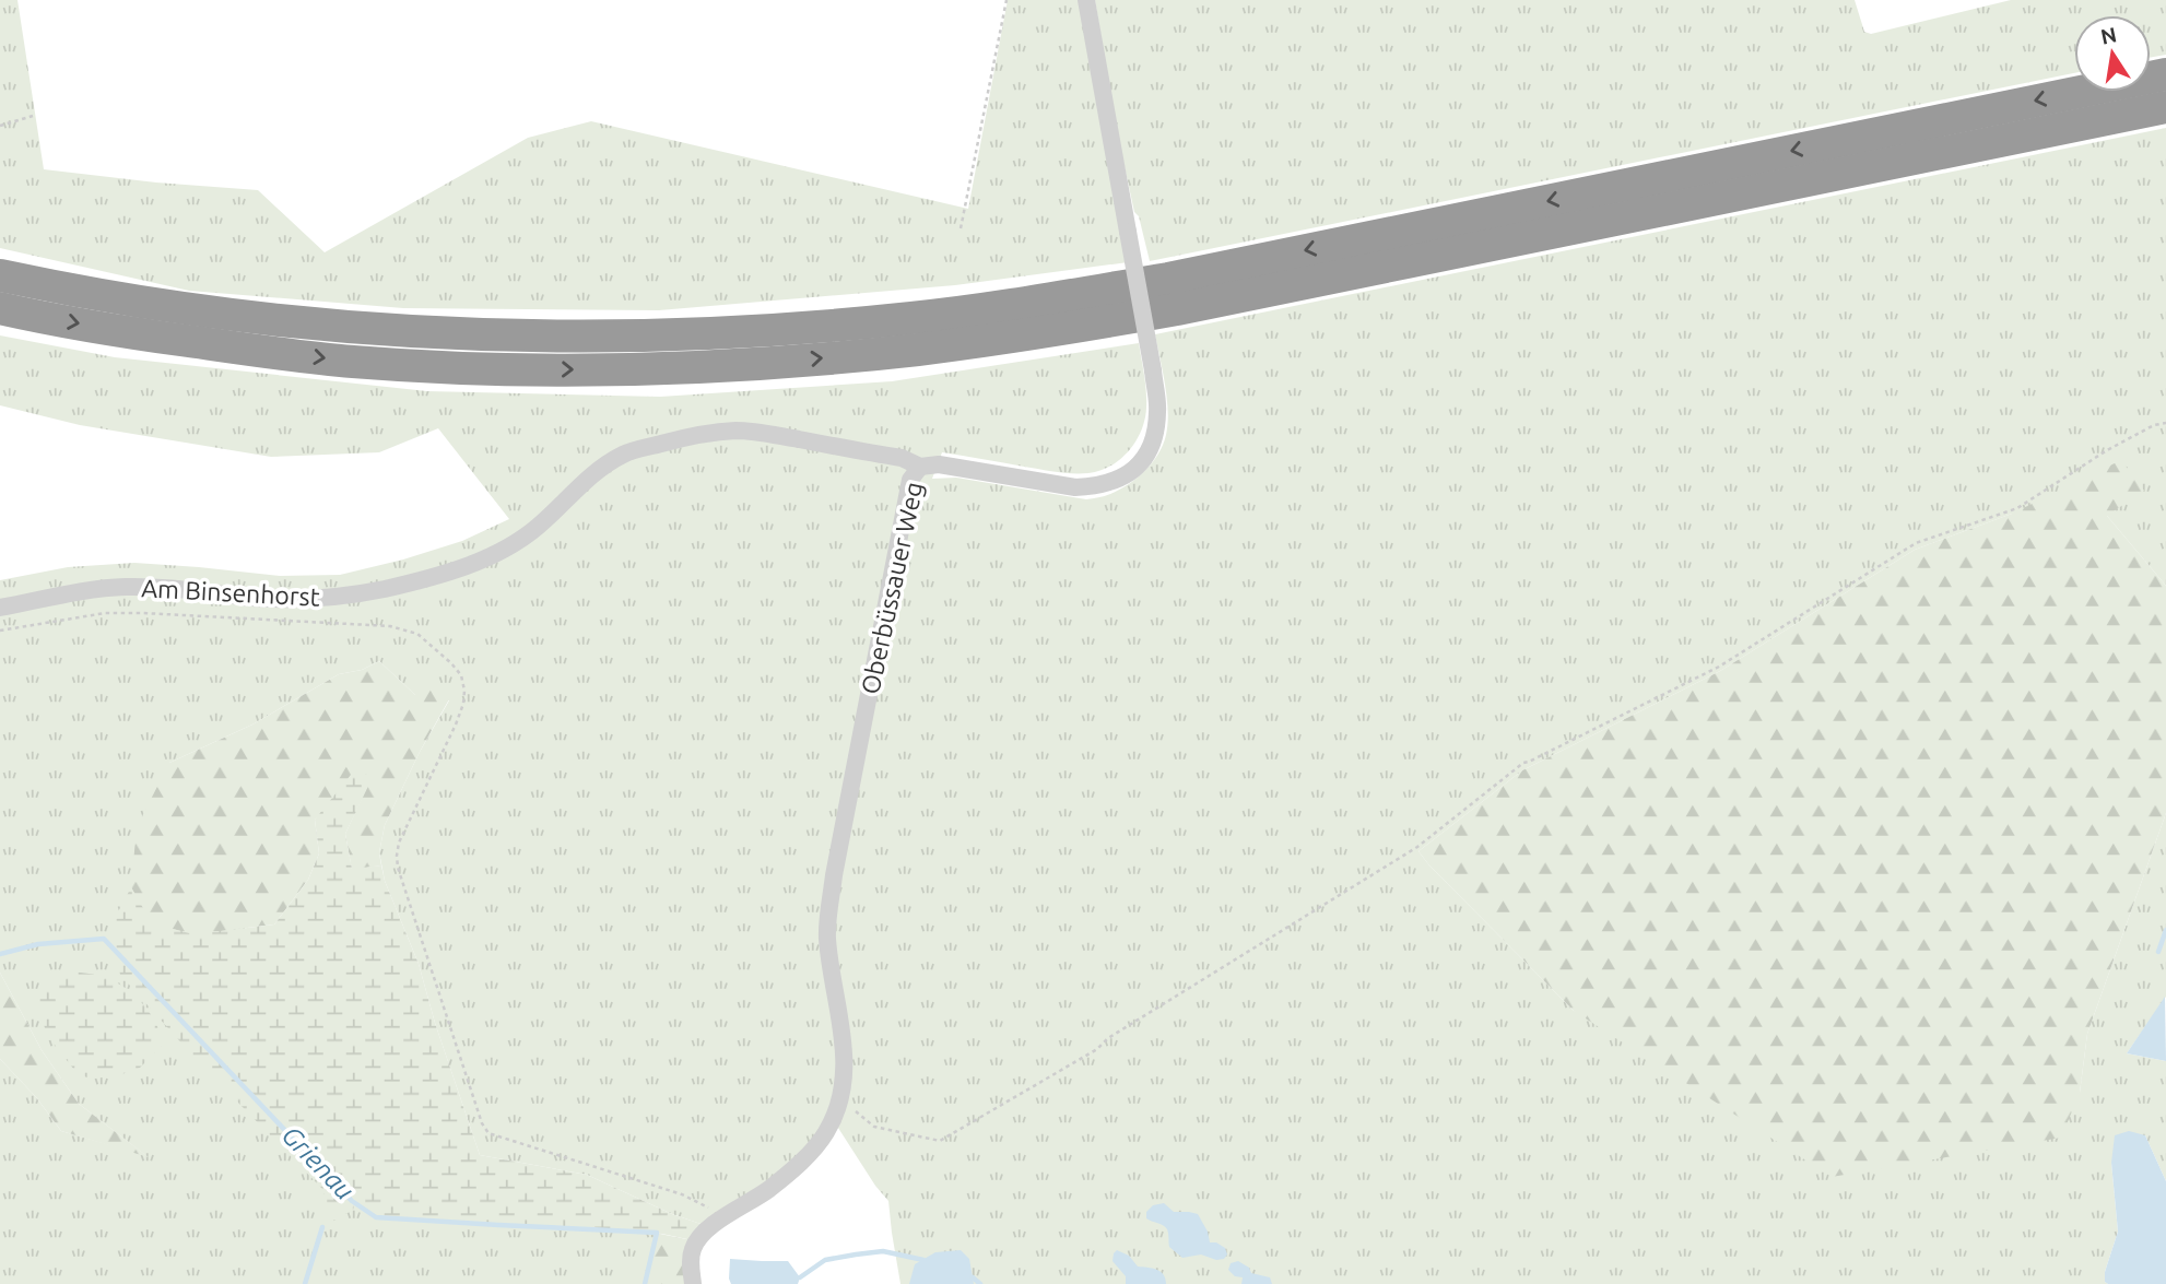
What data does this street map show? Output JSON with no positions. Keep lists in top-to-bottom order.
{
  "streets": {
    "street": ["Oberbüssauer Weg", "Am Binsenhorst"]
  },
  "crossings": [
    ["Oberbüssauer Weg", "Am Binsenhorst"]
  ],
  "water": ["Grienau"],
  "north": "top"
}
